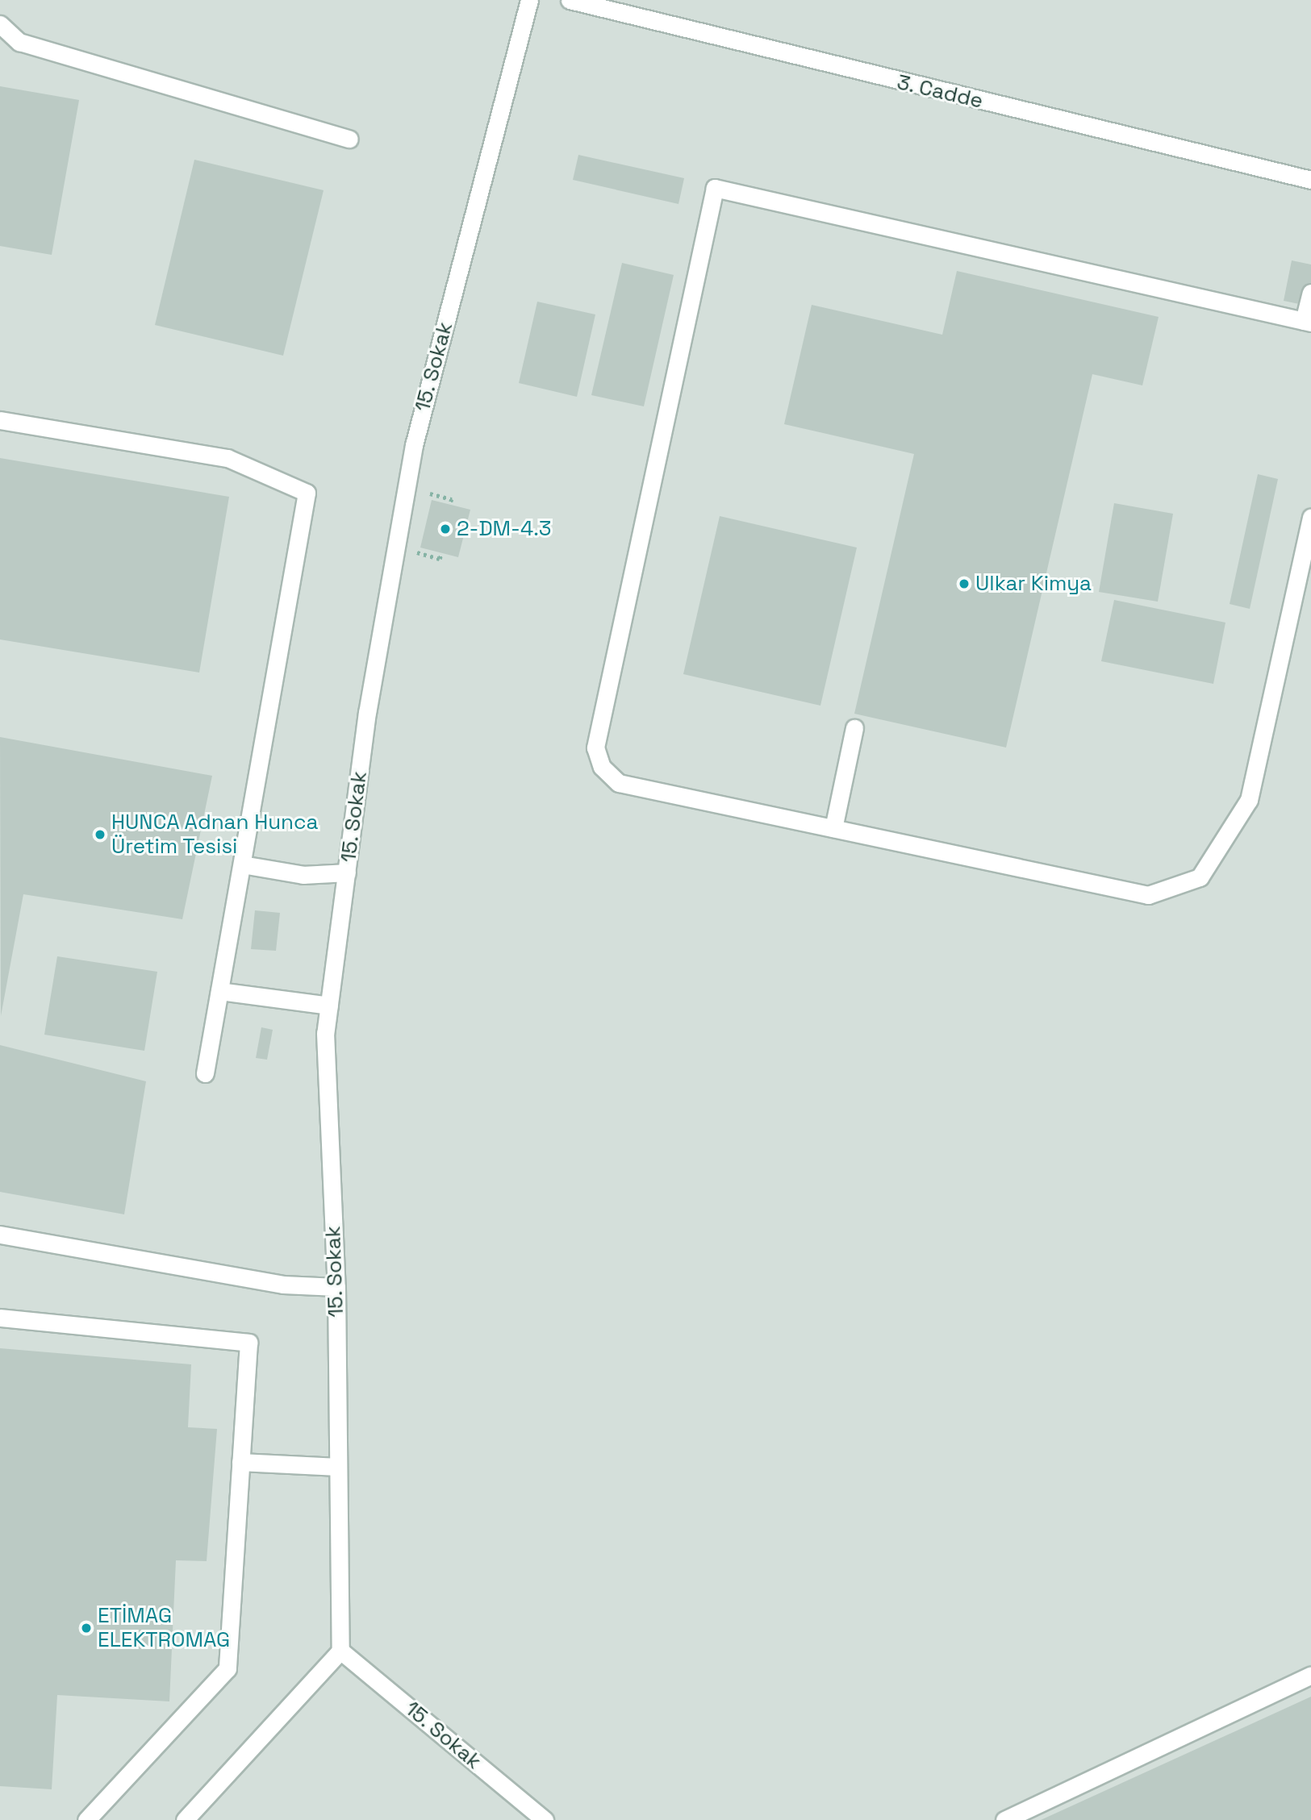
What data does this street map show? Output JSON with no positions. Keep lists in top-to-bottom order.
{
  "streets": {
    "street": ["3. Cadde", "15. Sokak"]
  },
  "places": [
    "2-DM-4.3",
    "Ulkar Kimya",
    "HUNCA Adnan Hunca Üretim Tesisi",
    "ETİMAG ELEKTROMAG"
  ]
}
